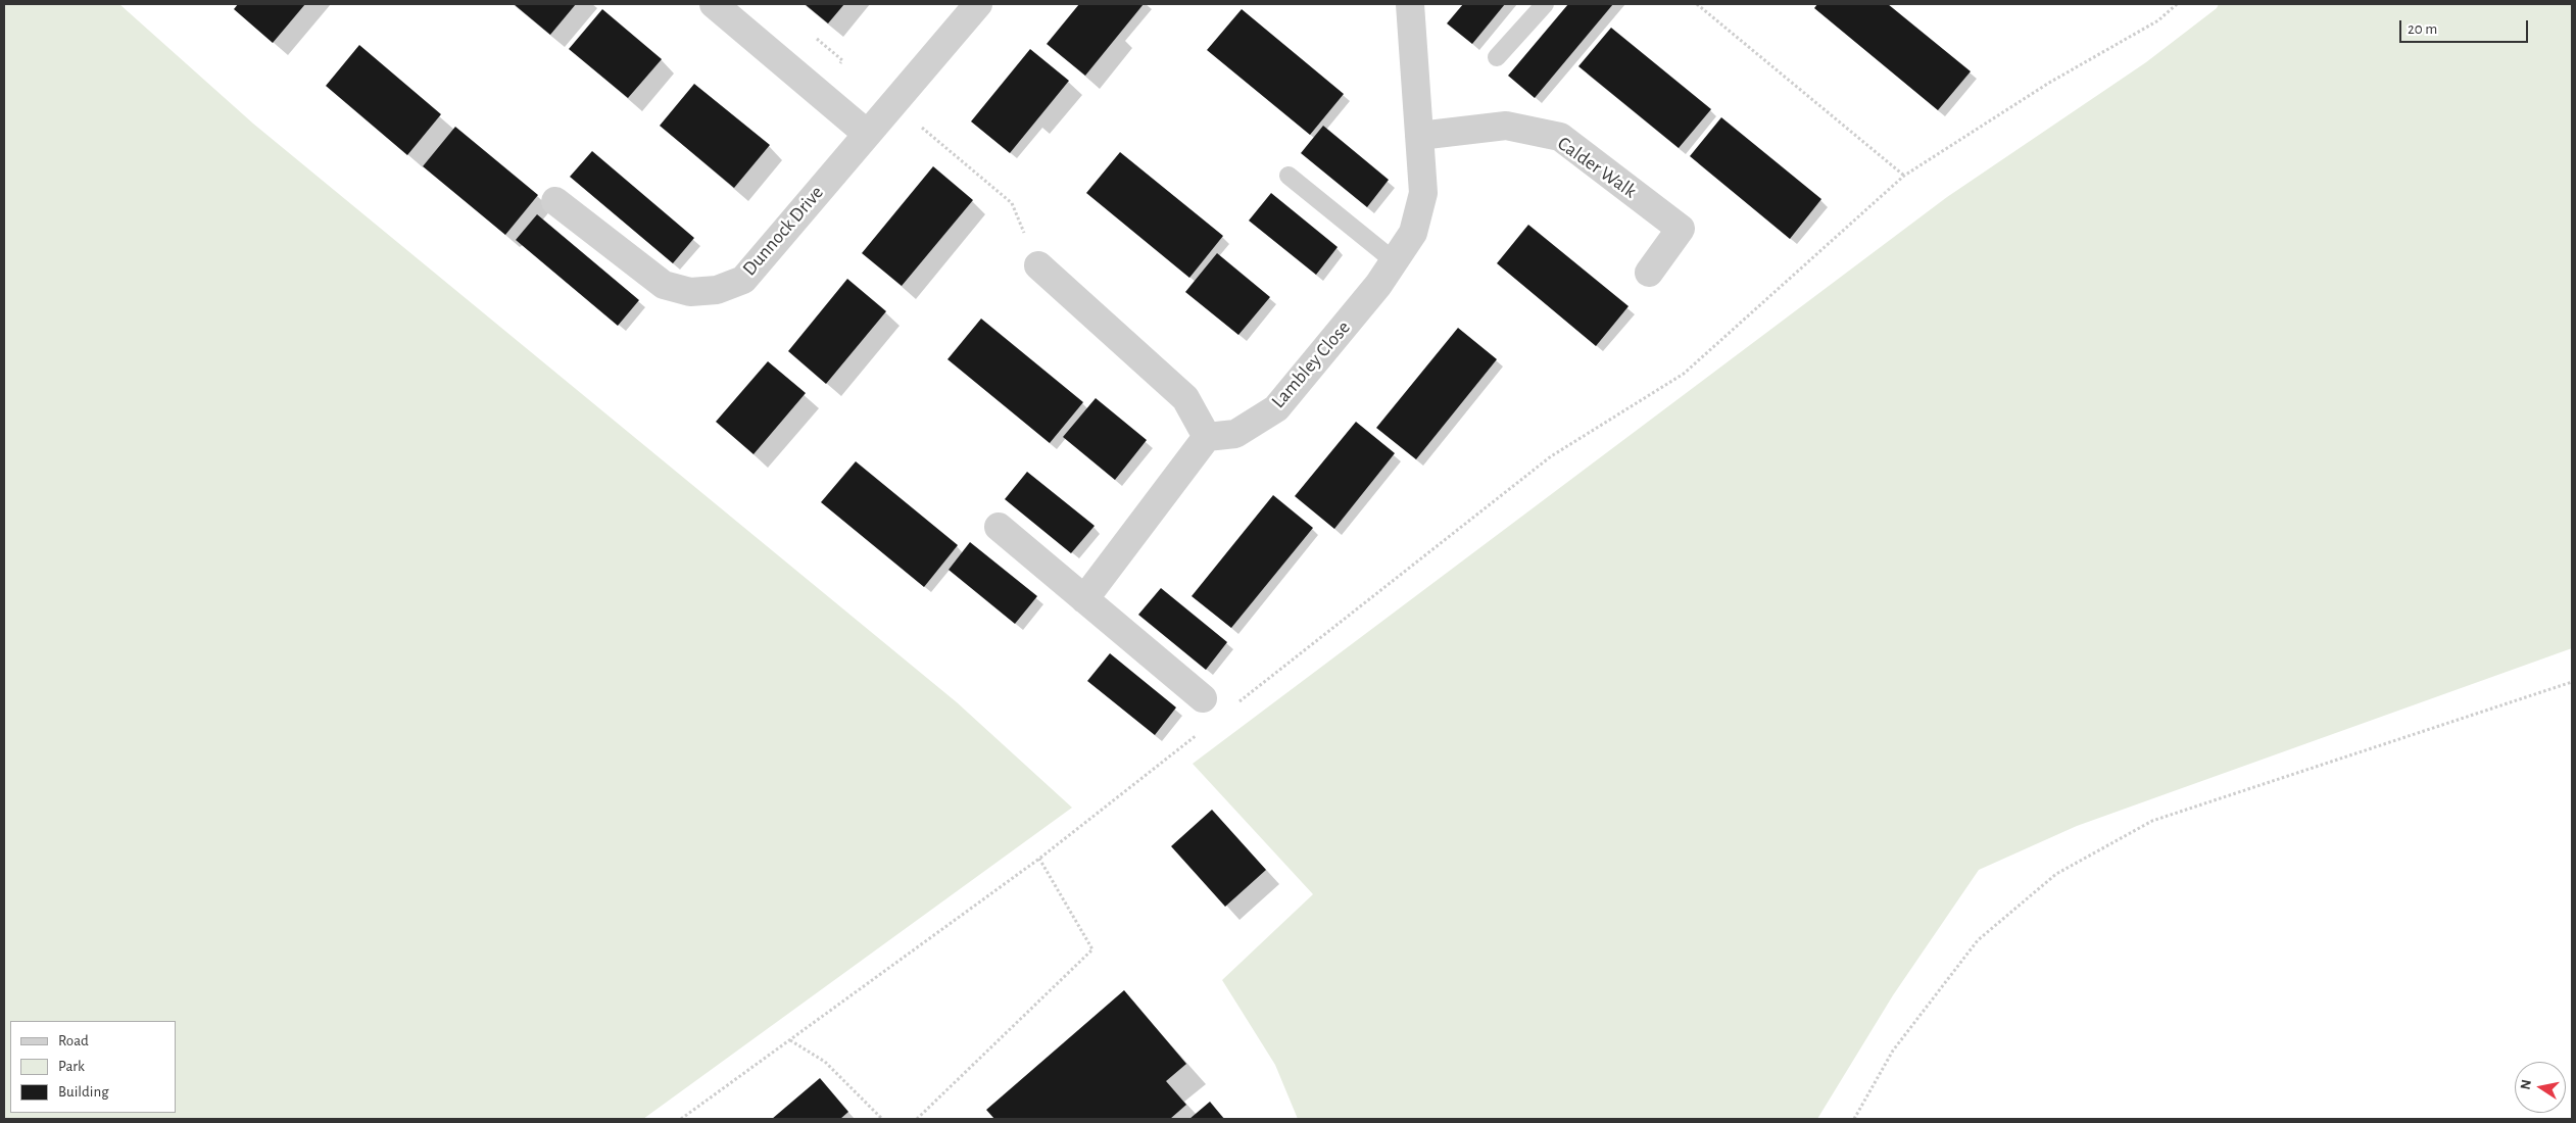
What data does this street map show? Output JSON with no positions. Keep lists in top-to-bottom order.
{
  "streets": {
    "street": ["Calder Walk", "Dunnock Drive", "Lambley Close"]
  },
  "crossings": [
    ["Calder Walk", "Lambley Close"]
  ],
  "legend": ["Road", "Park", "Building"],
  "scale_bar": "20 m",
  "north": "left"
}
